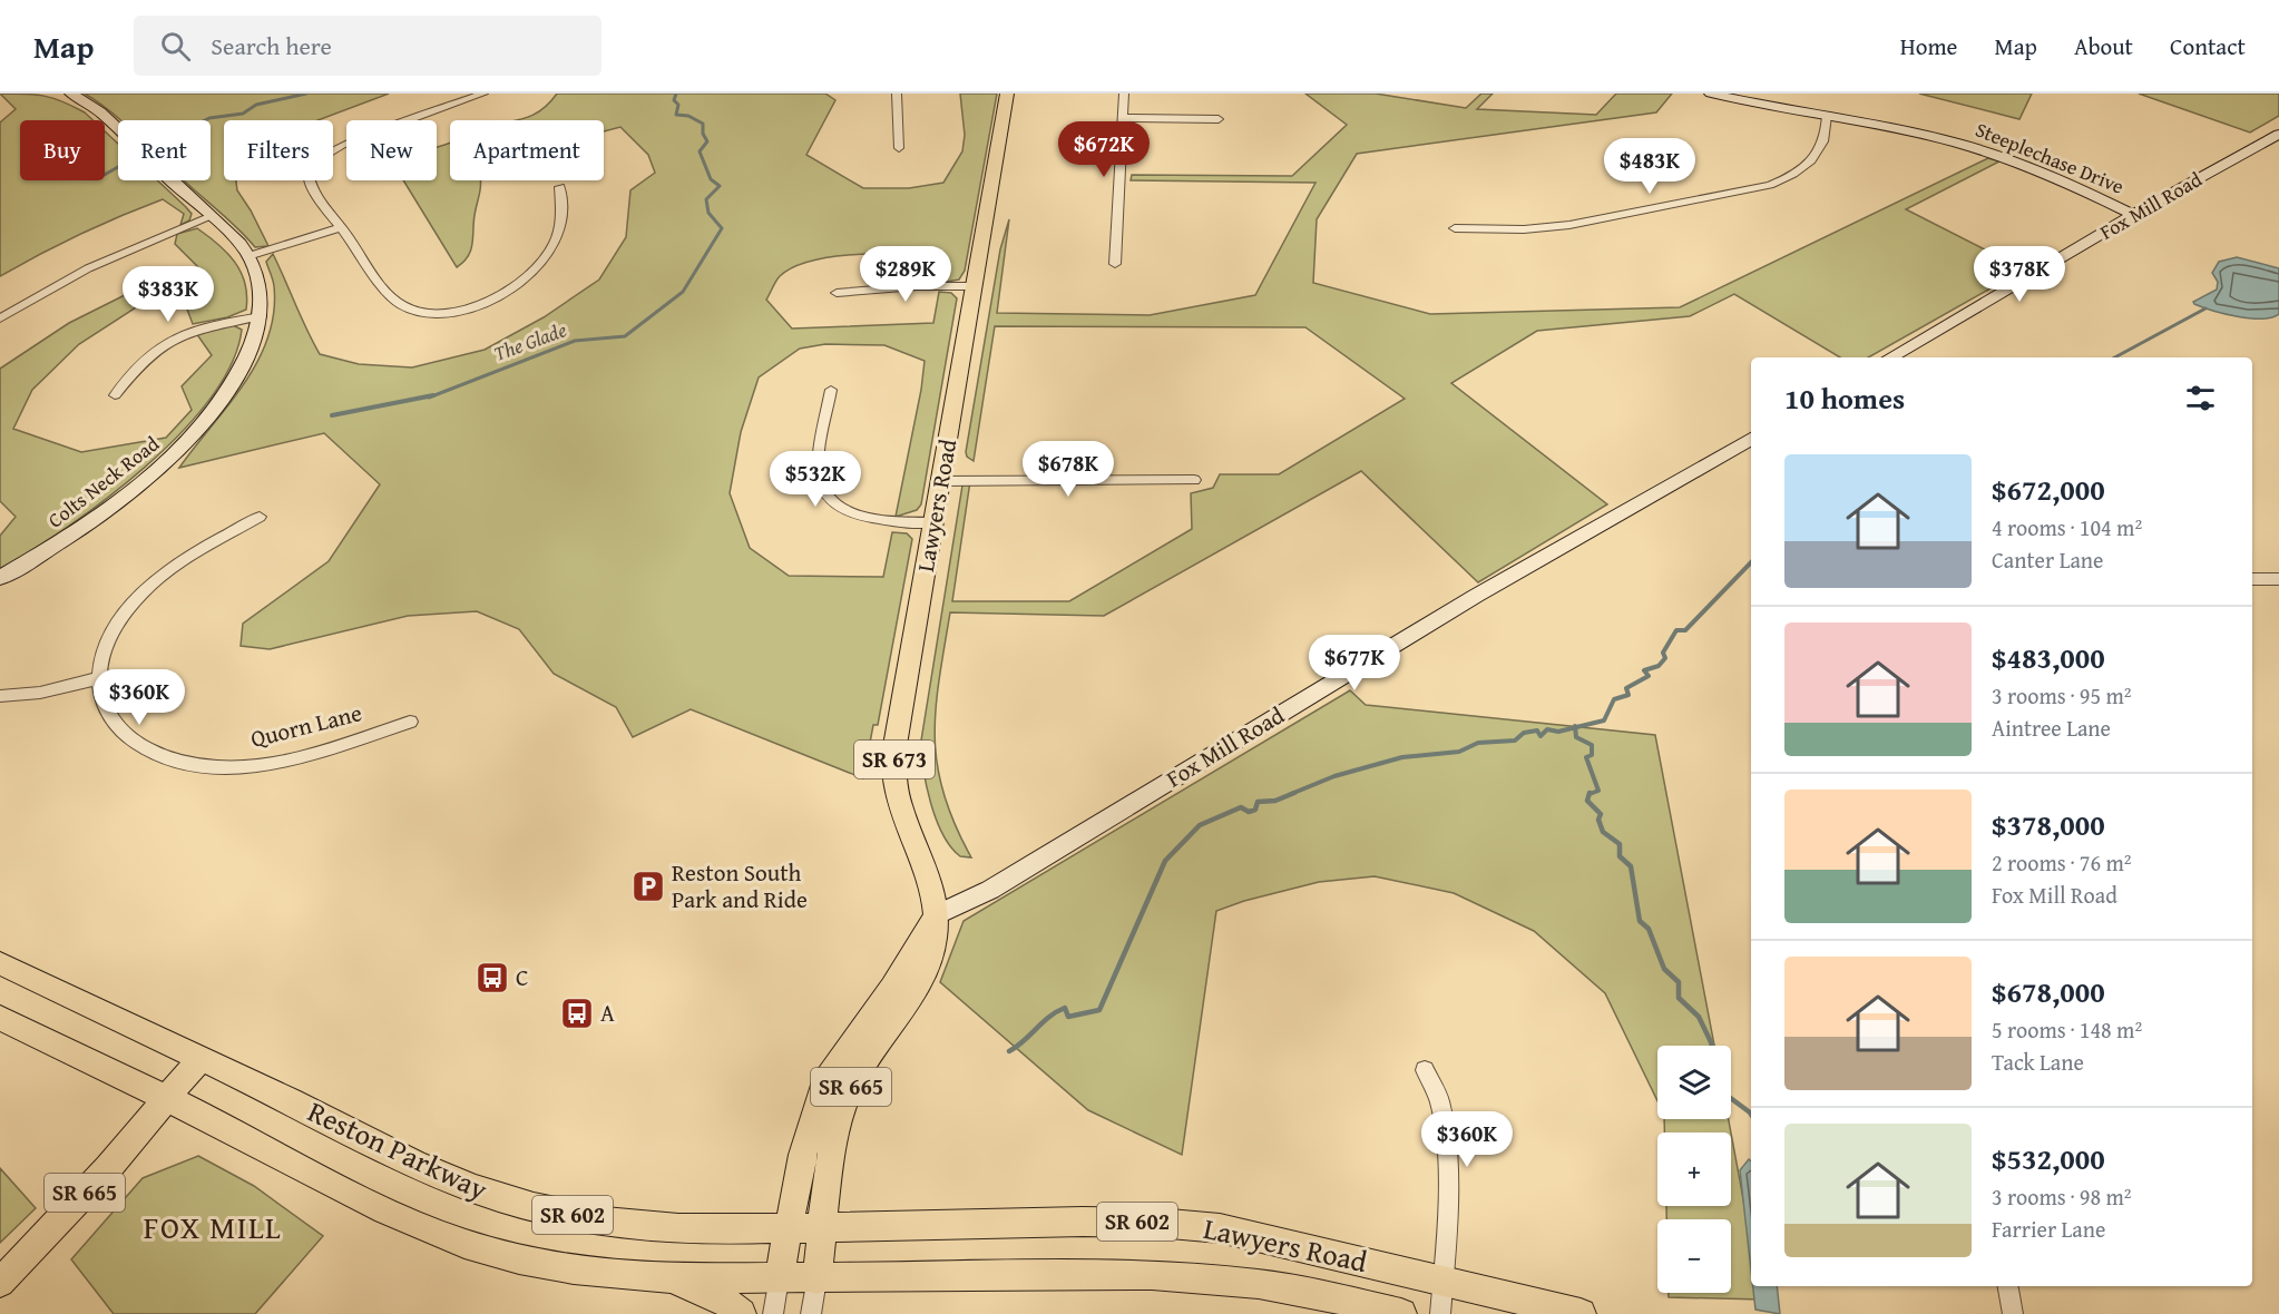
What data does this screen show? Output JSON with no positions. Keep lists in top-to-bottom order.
{
  "streets": {
    "main road": [
      "Steeplechase Drive",
      "Fox Mill Road",
      "Colts Neck Road",
      "Lawyers Road",
      "SR 673",
      "SR 665",
      "Reston Parkway",
      "SR 602"
    ],
    "street": ["Quorn Lane"]
  },
  "crossings": [
    ["Steeplechase Drive", "Fox Mill Road"],
    ["Fox Mill Road", "Lawyers Road"],
    ["Fox Mill Road", "SR 665"],
    ["Lawyers Road", "SR 665"],
    ["Lawyers Road", "Reston Parkway"],
    ["Lawyers Road", "SR 602"],
    ["SR 665", "Reston Parkway"],
    ["SR 665", "SR 602"]
  ],
  "districts": ["FOX MILL"],
  "water": ["The Glade"],
  "places": {
    "parking": ["Reston South Park and Ride"],
    "bus stop": ["C", "A"]
  },
  "page": {
    "header": "Map",
    "search": "Search here",
    "nav": [
      "Home",
      "Map",
      "About",
      "Contact"
    ],
    "chip": [
      "Buy",
      "Rent",
      "Filters",
      "New",
      "Apartment"
    ],
    "price": [
      "$672K",
      "$483K",
      "$289K",
      "$378K",
      "$383K",
      "$678K",
      "$532K",
      "$677K",
      "$360K",
      "$360K"
    ],
    "heading": "10 homes",
    "list": [
      {
        "name": "$672,000",
        "note": "4 rooms · 104 m² · Canter Lane"
      },
      {
        "name": "$483,000",
        "note": "3 rooms · 95 m² · Aintree Lane"
      },
      {
        "name": "$378,000",
        "note": "2 rooms · 76 m² · Fox Mill Road"
      },
      {
        "name": "$678,000",
        "note": "5 rooms · 148 m² · Tack Lane"
      },
      {
        "name": "$532,000",
        "note": "3 rooms · 98 m² · Farrier Lane"
      }
    ],
    "map_buttons": ["+", "−"]
  }
}
